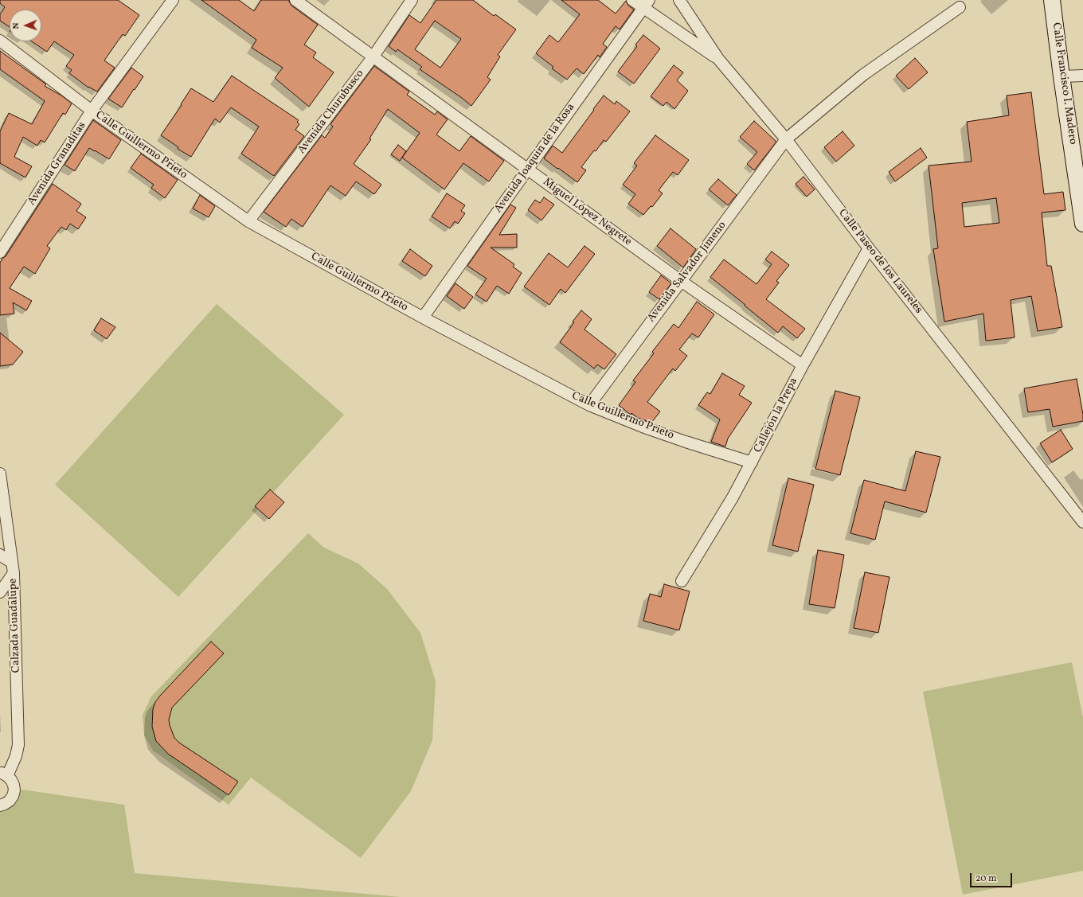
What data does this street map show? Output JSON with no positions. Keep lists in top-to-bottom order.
{
  "streets": {
    "main road": ["Calle Francisco I. Madero"],
    "street": [
      "Avenida Churubusco",
      "Calle Guillermo Prieto",
      "Avenida Joaquín de la Rosa",
      "Avenida Granaditas",
      "Miguel López Negrete",
      "Calle Paseo de los Laureles",
      "Avenida Salvador Jimeno",
      "Callejón la Prepa",
      "Calzada Guadalupe"
    ]
  },
  "crossings": [
    ["Avenida Churubusco", "Calle Guillermo Prieto"],
    ["Avenida Churubusco", "Miguel López Negrete"],
    ["Calle Guillermo Prieto", "Avenida Joaquín de la Rosa"],
    ["Calle Guillermo Prieto", "Avenida Granaditas"],
    ["Calle Guillermo Prieto", "Avenida Salvador Jimeno"],
    ["Calle Guillermo Prieto", "Callejón la Prepa"],
    ["Avenida Joaquín de la Rosa", "Miguel López Negrete"],
    ["Miguel López Negrete", "Avenida Salvador Jimeno"],
    ["Miguel López Negrete", "Callejón la Prepa"],
    ["Calle Paseo de los Laureles", "Avenida Salvador Jimeno"],
    ["Calle Paseo de los Laureles", "Callejón la Prepa"]
  ],
  "scale_bar": "20 m",
  "north": "left"
}
